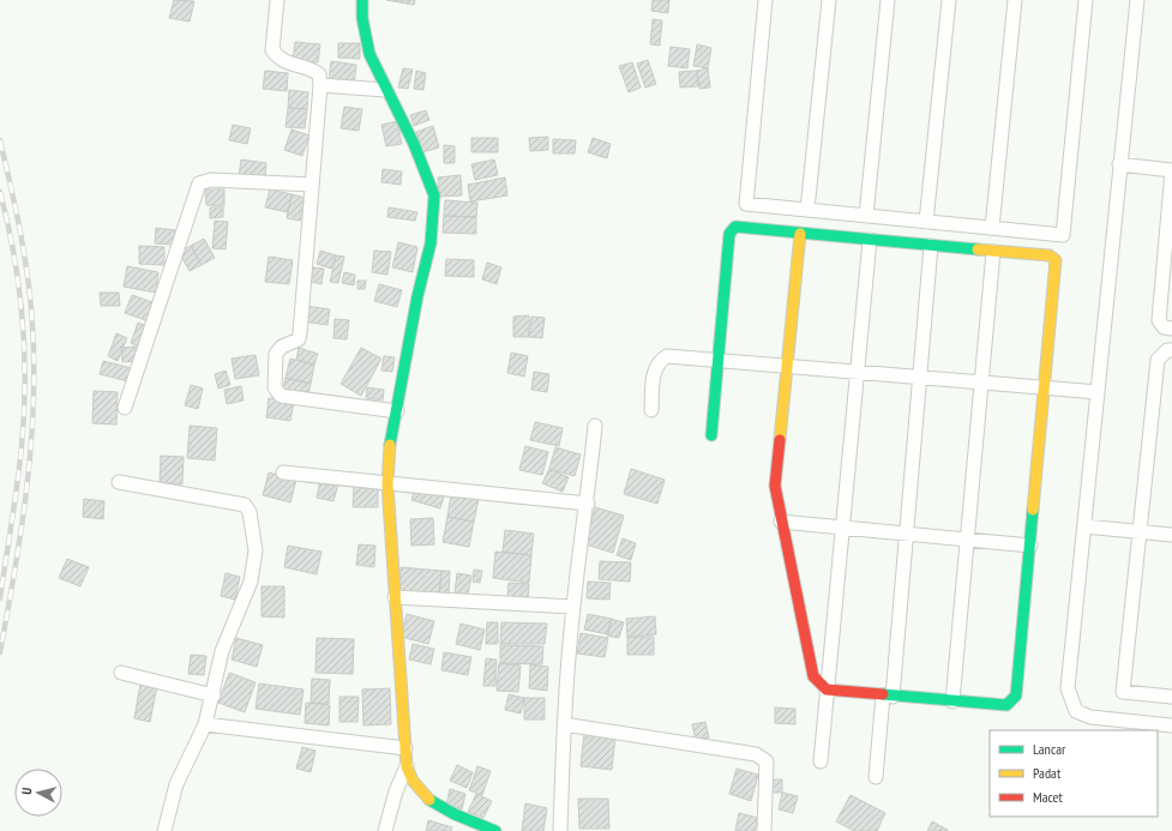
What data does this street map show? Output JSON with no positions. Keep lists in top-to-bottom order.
{
  "legend": ["Lancar", "Padat", "Macet"],
  "north": "left"
}
